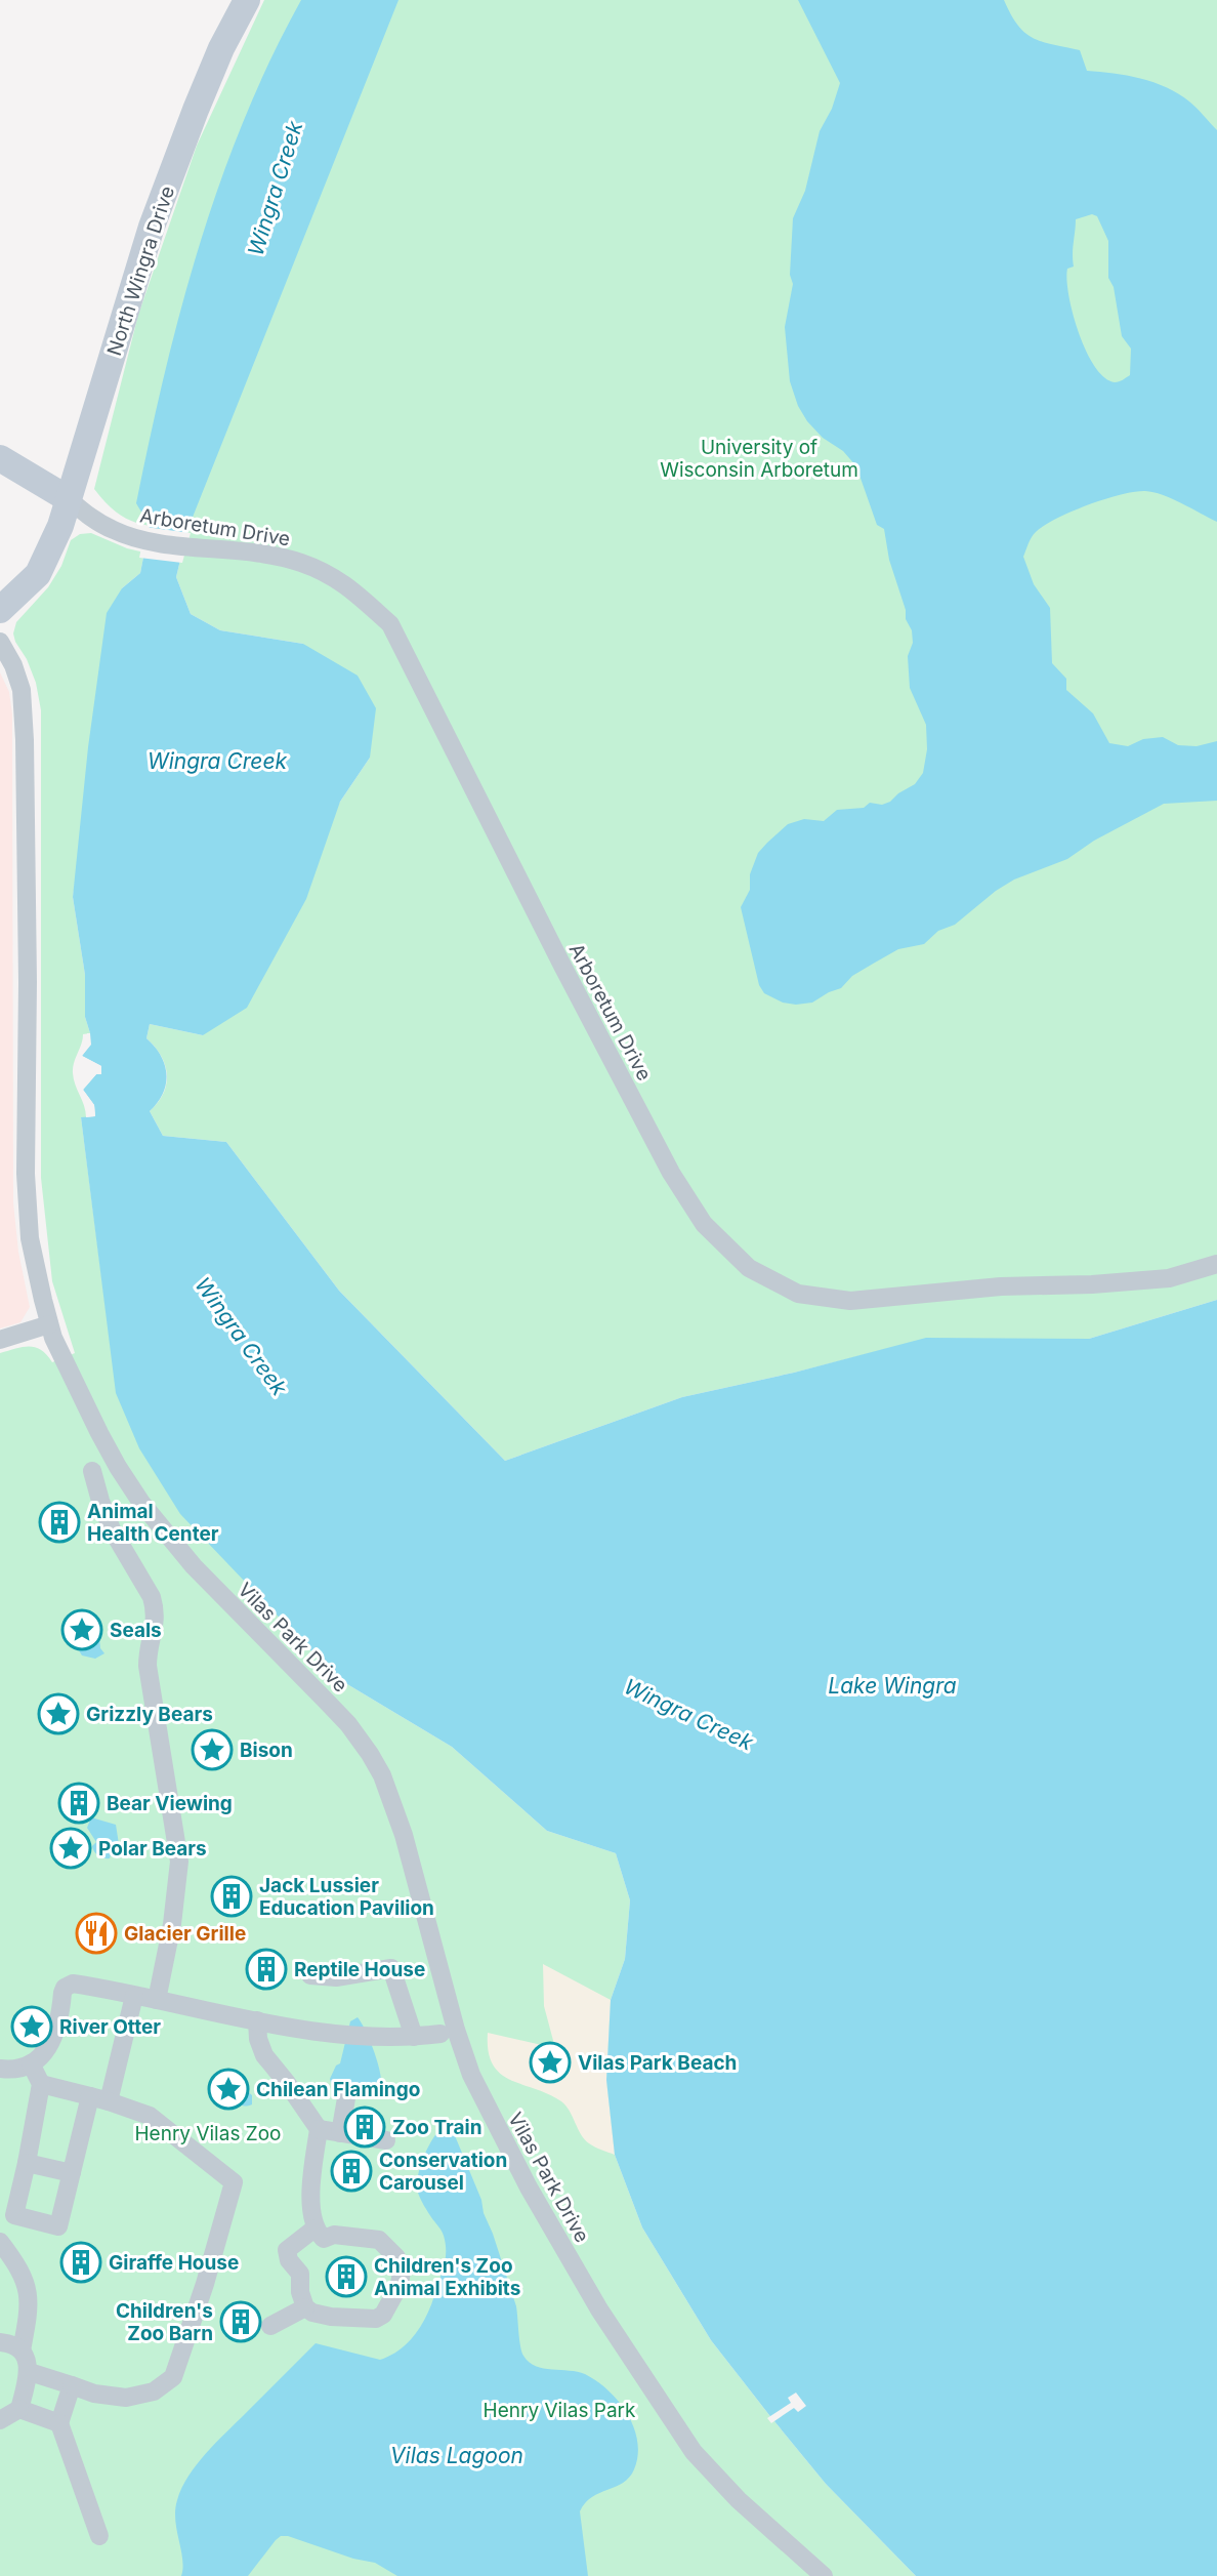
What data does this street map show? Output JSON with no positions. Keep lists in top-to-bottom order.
{
  "streets": {
    "street": ["North Wingra Drive", "Arboretum Drive", "Vilas Park Drive"]
  },
  "crossings": [
    ["North Wingra Drive", "Arboretum Drive"]
  ],
  "water": ["Wingra Creek", "Lake Wingra", "Vilas Lagoon"],
  "parks": ["University of Wisconsin Arboretum", "Henry Vilas Zoo", "Henry Vilas Park"],
  "places": {
    "building": [
      "Animal Health Center",
      "Bear Viewing",
      "Jack Lussier Education Pavilion",
      "Reptile House",
      "Zoo Train",
      "Conservation Carousel",
      "Giraffe House",
      "Children's Zoo Animal Exhibits",
      "Children's Zoo Barn"
    ],
    "place": [
      "Seals",
      "Grizzly Bears",
      "Bison",
      "Polar Bears",
      "River Otter",
      "Vilas Park Beach",
      "Chilean Flamingo"
    ],
    "restaurant": ["Glacier Grille"]
  }
}
